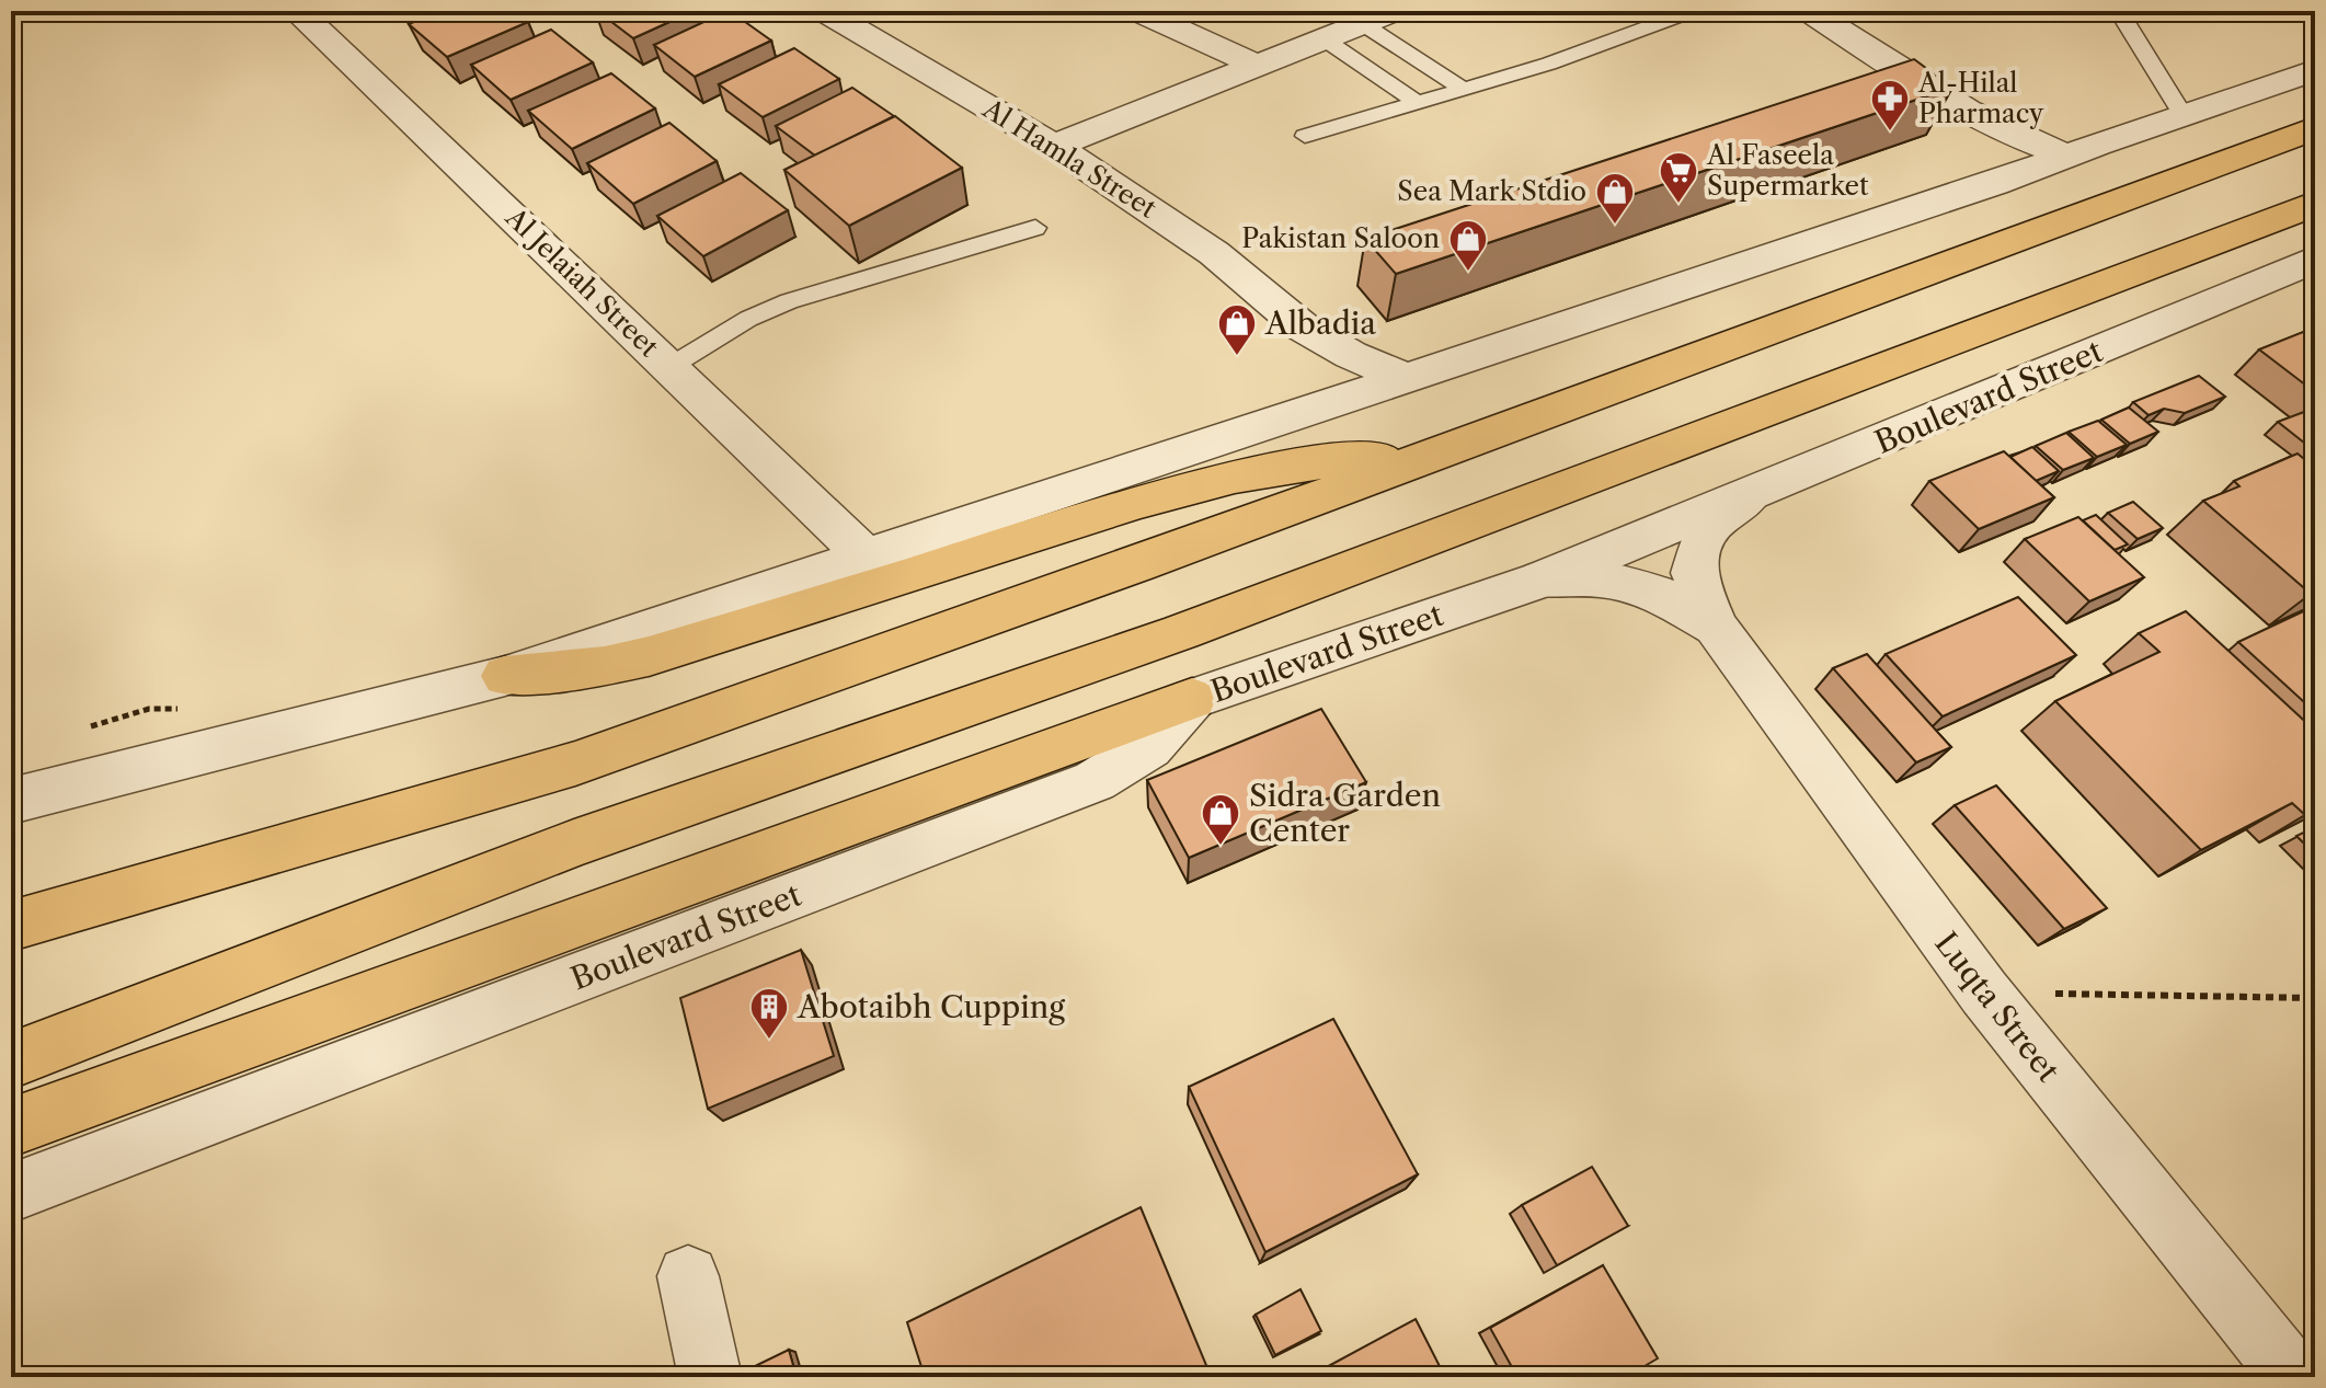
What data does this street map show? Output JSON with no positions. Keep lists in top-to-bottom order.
{
  "streets": {
    "main road": ["Boulevard Street"],
    "street": ["Al Hamla Street", "Al Jelaiah Street", "Luqta Street"]
  },
  "crossings": [
    ["Boulevard Street", "Luqta Street"]
  ],
  "places": {
    "pharmacy": ["Al-Hilal Pharmacy"],
    "supermarket": ["Al Faseela Supermarket"],
    "shop": [
      "Sea Mark Stdio",
      "Pakistan Saloon",
      "Albadia",
      "Sidra Garden Center"
    ],
    "building": ["Abotaibh Cupping"]
  }
}
